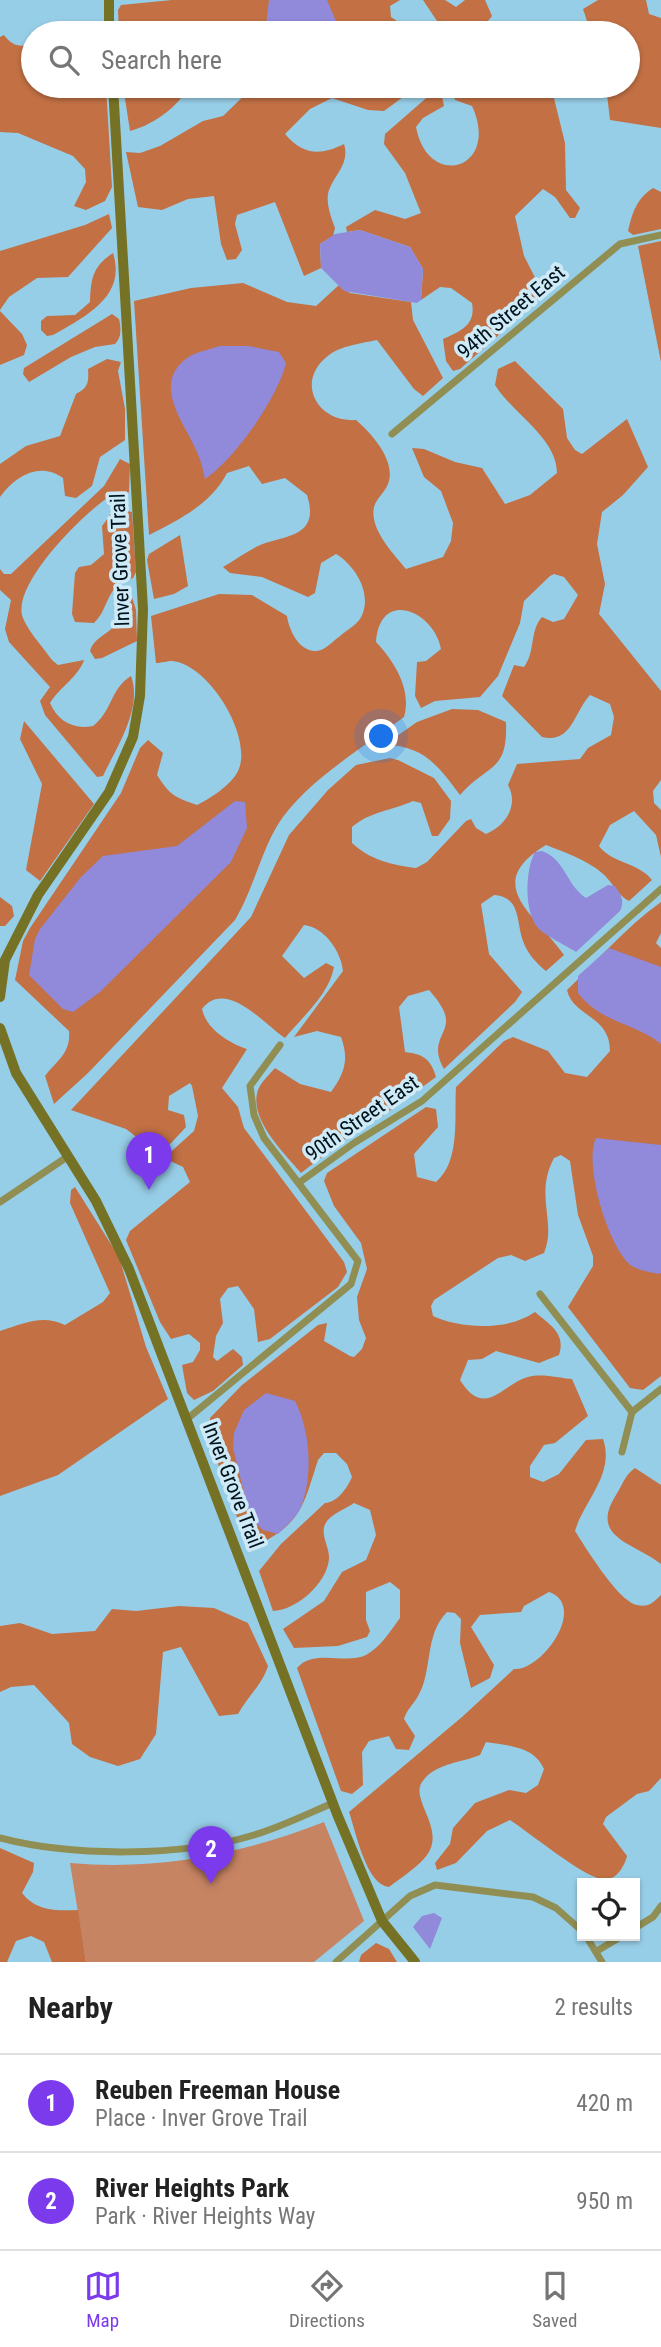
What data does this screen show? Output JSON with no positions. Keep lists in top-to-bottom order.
{
  "streets": {
    "street": ["94th Street East", "Inver Grove Trail", "90th Street East"]
  },
  "crossings": [
    ["Inver Grove Trail", "90th Street East"]
  ],
  "page": {
    "search": "Search here",
    "pins": ["1", "2"],
    "heading": ["Nearby", "2 results"],
    "list": [
      {
        "mark": "1",
        "name": "Reuben Freeman House",
        "note": "Place · Inver Grove Trail",
        "value": "420 m"
      },
      {
        "mark": "2",
        "name": "River Heights Park",
        "note": "Park · River Heights Way",
        "value": "950 m"
      }
    ],
    "nav": ["Map", "Directions", "Saved"]
  }
}
